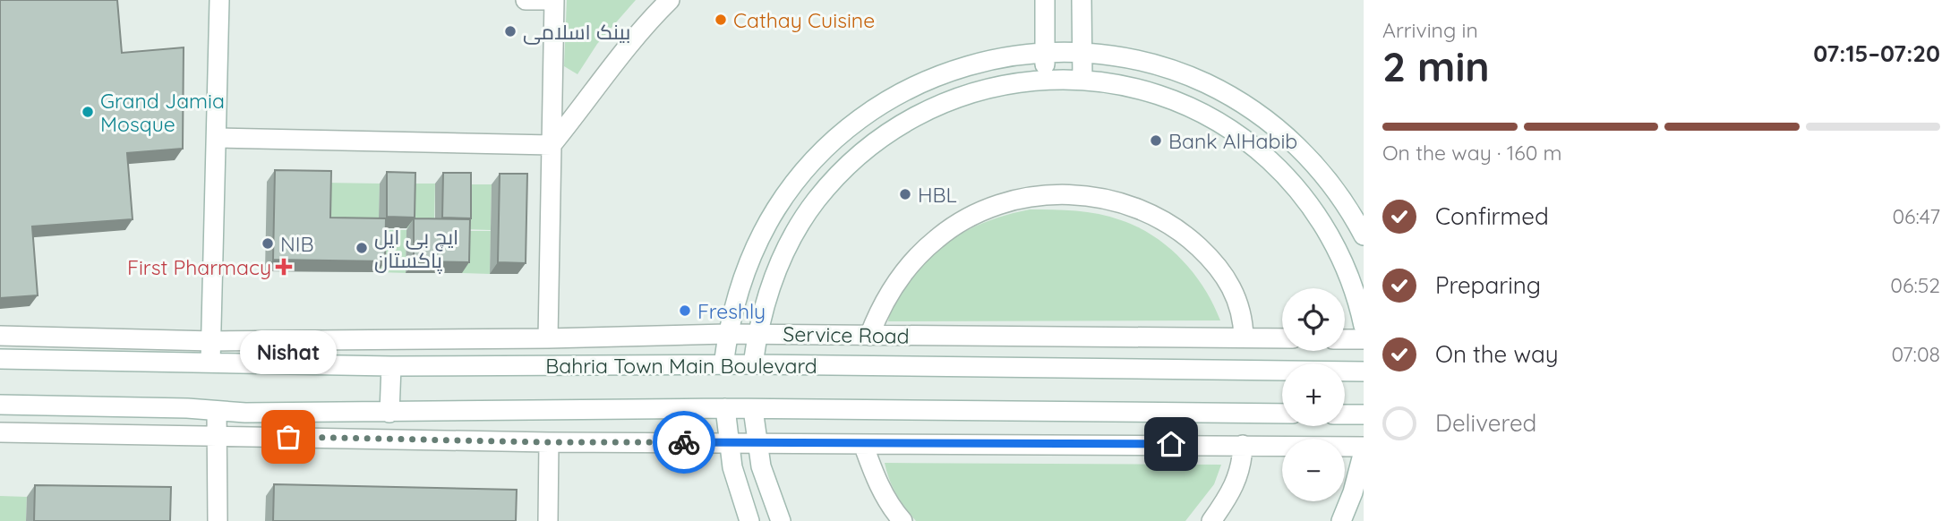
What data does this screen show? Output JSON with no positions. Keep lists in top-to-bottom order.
{
  "streets": {
    "street": ["Service Road", "Bahria Town Main Boulevard"]
  },
  "places": {
    "other": [
      "Cathay Cuisine",
      "بینک اسلامی",
      "Grand Jamia Mosque",
      "Bank AlHabib",
      "HBL",
      "NIB",
      "ایچ بی ایل پاکستان",
      "Freshly",
      "Nishat"
    ],
    "health": ["First Pharmacy"]
  },
  "page": {
    "heading": ["2 min", "Arriving in", "07:15–07:20"],
    "bar": "On the way · 160 m",
    "list": [
      ["Confirmed", "06:47"],
      ["Preparing", "06:52"],
      ["On the way", "07:08"],
      "Delivered"
    ],
    "map_buttons": ["+", "−"],
    "bubble": "Nishat"
  }
}
